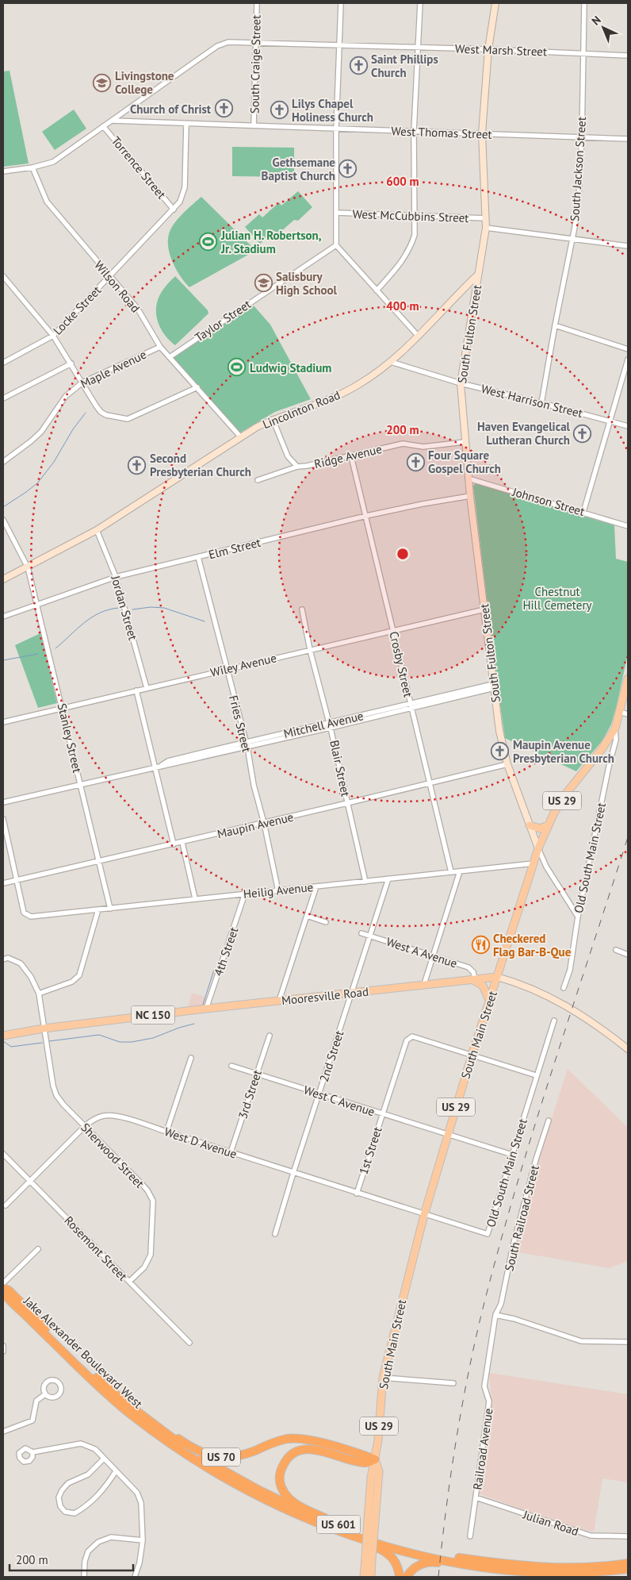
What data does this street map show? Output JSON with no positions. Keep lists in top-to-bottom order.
{
  "streets": {
    "highway": ["Jake Alexander Boulevard West", "US 70", "US 601"],
    "main road": [
      "US 29",
      "Mooresville Road",
      "NC 150",
      "South Main Street"
    ],
    "street": [
      "West Marsh Street",
      "South Craige Street",
      "West Thomas Street",
      "Torrence Street",
      "South Jackson Street",
      "West McCubbins Street",
      "Wilson Road",
      "Locke Street",
      "Taylor Street",
      "South Fulton Street",
      "Maple Avenue",
      "West Harrison Street",
      "Lincolnton Road",
      "Ridge Avenue",
      "Johnson Street",
      "Elm Street",
      "Jordan Street",
      "Crosby Street",
      "Wiley Avenue",
      "Fries Street",
      "Mitchell Avenue",
      "Stanley Street",
      "Blair Street",
      "Maupin Avenue",
      "Old South Main Street",
      "Heilig Avenue",
      "4th Street",
      "West A Avenue",
      "2nd Street",
      "3rd Street",
      "West C Avenue",
      "West D Avenue",
      "1st Street",
      "Sherwood Street",
      "South Railroad Street",
      "Rosemont Street",
      "Railroad Avenue",
      "Julian Road"
    ]
  },
  "crossings": [
    ["West Marsh Street", "South Craige Street"],
    ["West Marsh Street", "West Thomas Street"],
    ["West Marsh Street", "Torrence Street"],
    ["West Marsh Street", "South Jackson Street"],
    ["West Marsh Street", "Wilson Road"],
    ["West Marsh Street", "South Fulton Street"],
    ["South Craige Street", "West Thomas Street"],
    ["West Thomas Street", "South Jackson Street"],
    ["West Thomas Street", "Locke Street"],
    ["West Thomas Street", "South Fulton Street"],
    ["Torrence Street", "Locke Street"],
    ["South Jackson Street", "West McCubbins Street"],
    ["South Jackson Street", "West Harrison Street"],
    ["West McCubbins Street", "South Fulton Street"],
    ["Wilson Road", "Locke Street"],
    ["Wilson Road", "Taylor Street"],
    ["Wilson Road", "Maple Avenue"],
    ["Wilson Road", "Lincolnton Road"],
    ["South Fulton Street", "West Harrison Street"],
    ["South Fulton Street", "Lincolnton Road"],
    ["South Fulton Street", "Ridge Avenue"],
    ["South Fulton Street", "Johnson Street"],
    ["South Fulton Street", "Elm Street"],
    ["South Fulton Street", "Wiley Avenue"],
    ["South Fulton Street", "Mitchell Avenue"],
    ["South Fulton Street", "Maupin Avenue"],
    ["South Fulton Street", "South Main Street"],
    ["West Harrison Street", "Lincolnton Road"],
    ["Lincolnton Road", "Jordan Street"],
    ["Lincolnton Road", "Stanley Street"],
    ["Ridge Avenue", "Crosby Street"],
    ["Elm Street", "Jordan Street"],
    ["Elm Street", "Crosby Street"],
    ["Elm Street", "Fries Street"],
    ["Elm Street", "Stanley Street"],
    ["Jordan Street", "Wiley Avenue"],
    ["Crosby Street", "Wiley Avenue"],
    ["Crosby Street", "Mitchell Avenue"],
    ["Crosby Street", "Maupin Avenue"],
    ["Crosby Street", "Heilig Avenue"],
    ["Wiley Avenue", "Fries Street"],
    ["Wiley Avenue", "Stanley Street"],
    ["Wiley Avenue", "Blair Street"],
    ["Fries Street", "Mitchell Avenue"],
    ["Fries Street", "Maupin Avenue"],
    ["Fries Street", "Heilig Avenue"],
    ["Mitchell Avenue", "Stanley Street"],
    ["Mitchell Avenue", "Blair Street"],
    ["Stanley Street", "Maupin Avenue"],
    ["Stanley Street", "Heilig Avenue"],
    ["Blair Street", "Maupin Avenue"],
    ["Blair Street", "Heilig Avenue"],
    ["Maupin Avenue", "Heilig Avenue"],
    ["Old South Main Street", "South Main Street"],
    ["Old South Main Street", "West C Avenue"],
    ["Old South Main Street", "West D Avenue"],
    ["Heilig Avenue", "4th Street"],
    ["Heilig Avenue", "South Main Street"],
    ["Heilig Avenue", "2nd Street"],
    ["4th Street", "Mooresville Road"],
    ["West A Avenue", "Mooresville Road"],
    ["West A Avenue", "2nd Street"],
    ["Mooresville Road", "South Main Street"],
    ["Mooresville Road", "2nd Street"],
    ["Mooresville Road", "Sherwood Street"],
    ["South Main Street", "West C Avenue"],
    ["South Main Street", "West D Avenue"],
    ["South Main Street", "1st Street"],
    ["South Main Street", "US 70"],
    ["2nd Street", "West C Avenue"],
    ["2nd Street", "West D Avenue"],
    ["3rd Street", "West C Avenue"],
    ["3rd Street", "West D Avenue"],
    ["West C Avenue", "1st Street"],
    ["West D Avenue", "1st Street"],
    ["West D Avenue", "Sherwood Street"],
    ["West D Avenue", "Rosemont Street"],
    ["Sherwood Street", "Rosemont Street"],
    ["South Railroad Street", "Railroad Avenue"],
    ["Jake Alexander Boulevard West", "US 70"],
    ["Jake Alexander Boulevard West", "US 601"],
    ["Railroad Avenue", "Julian Road"],
    ["US 70", "US 601"]
  ],
  "parks": ["Chestnut Hill Cemetery"],
  "places": {
    "church": [
      "Saint Phillips Church",
      "Church of Christ",
      "Lilys Chapel Holiness Church",
      "Gethsemane Baptist Church",
      "Haven Evangelical Lutheran Church",
      "Four Square Gospel Church",
      "Second Presbyterian Church",
      "Maupin Avenue Presbyterian Church"
    ],
    "school or university": ["Livingstone College", "Salisbury High School"],
    "sports": ["Julian H. Robertson, Jr. Stadium", "Ludwig Stadium"],
    "restaurant": ["Checkered Flag Bar-B-Que"]
  },
  "scale_bar": "200 m",
  "north": "top left",
  "rings": ["600 m", "400 m", "200 m"]
}
